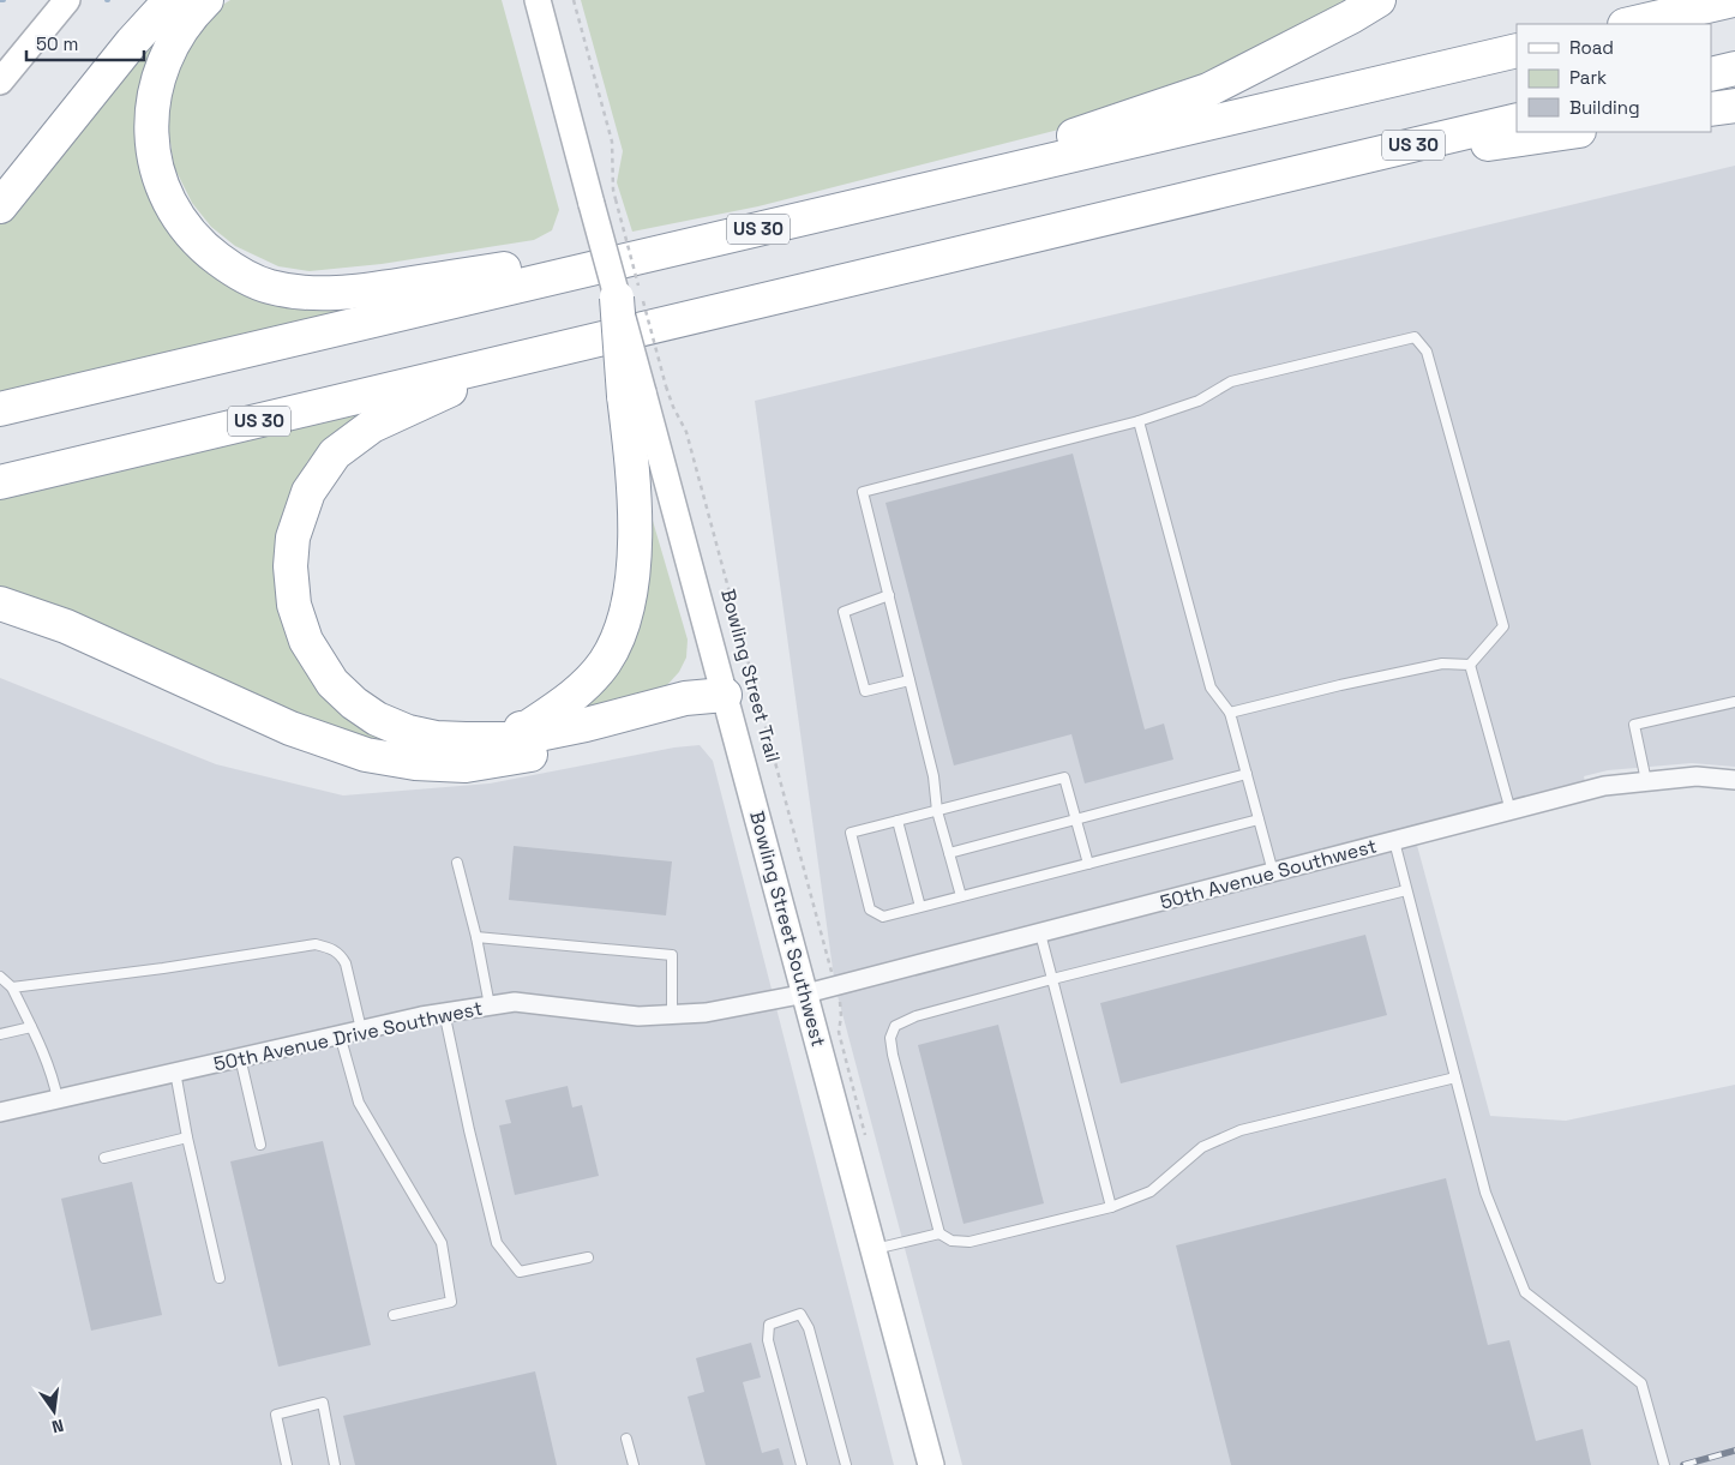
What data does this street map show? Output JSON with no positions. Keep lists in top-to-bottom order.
{
  "streets": {
    "highway": ["US 30"],
    "main road": ["Bowling Street Southwest"],
    "street": ["50th Avenue Southwest", "50th Avenue Drive Southwest"],
    "path": ["Bowling Street Trail"]
  },
  "crossings": [
    ["Bowling Street Trail", "Bowling Street Southwest"],
    ["50th Avenue Southwest", "Bowling Street Southwest"],
    ["50th Avenue Southwest", "50th Avenue Drive Southwest"],
    ["Bowling Street Southwest", "50th Avenue Drive Southwest"]
  ],
  "legend": ["Road", "Park", "Building"],
  "scale_bar": "50 m",
  "north": "bottom"
}
